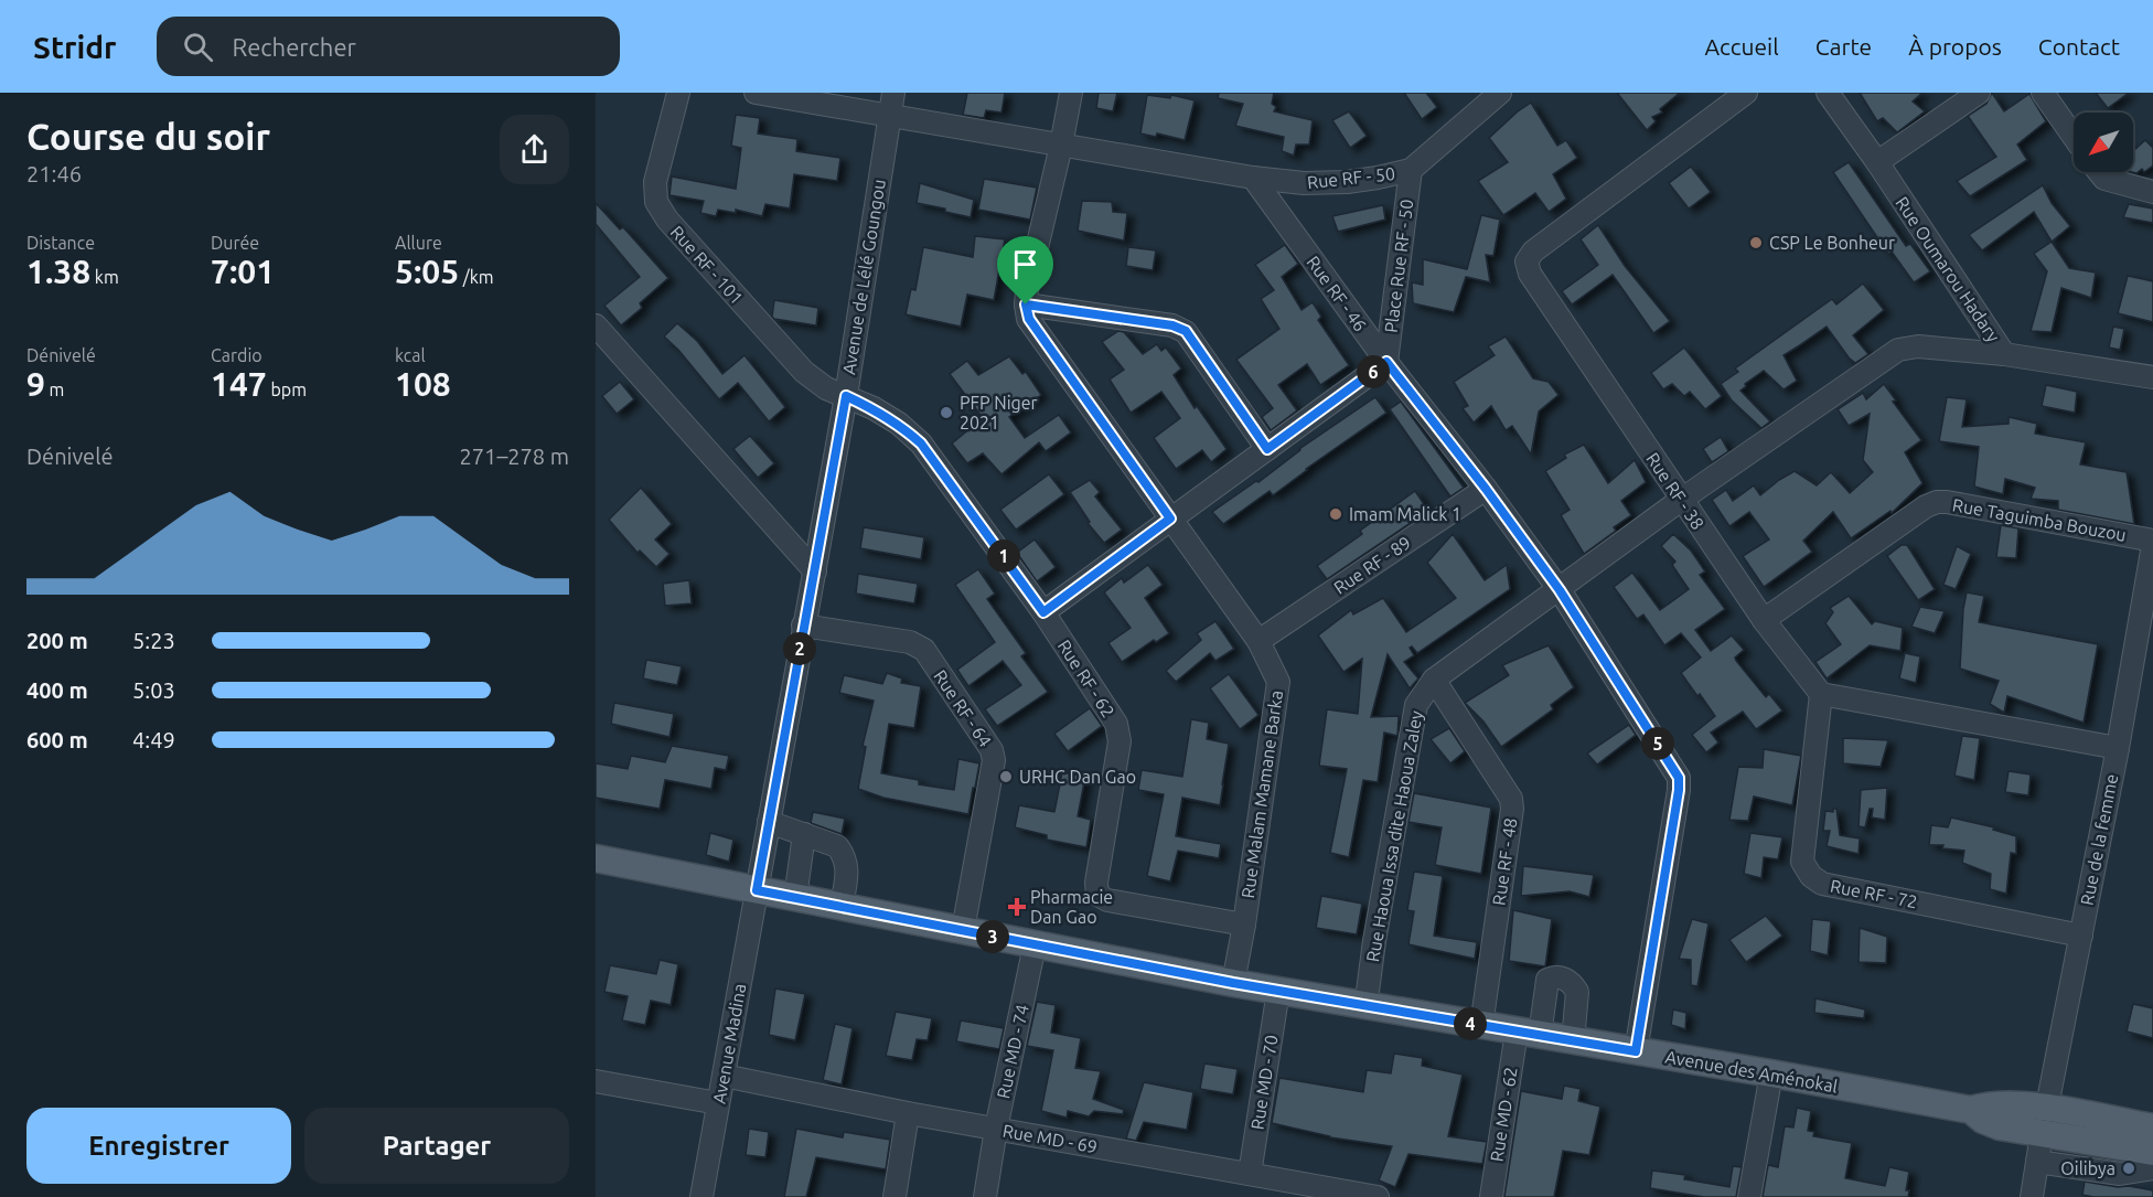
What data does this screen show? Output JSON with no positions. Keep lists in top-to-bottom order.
{
  "streets": {
    "main road": ["Avenue des Aménokal"],
    "street": [
      "Rue RF - 50",
      "Rue RF - 101",
      "Place Rue RF - 50",
      "Rue Oumarou Hadary",
      "Avenue de Lélé Goungou",
      "Rue RF - 46",
      "Rue RF - 38",
      "Rue Taguimba Bouzou",
      "Rue RF - 89",
      "Rue RF - 62",
      "Rue RF - 64",
      "Rue Malam Mamane Barka",
      "Rue Haoua Issa dite Haoua Zaley",
      "Rue de la femme",
      "Rue RF - 48",
      "Rue RF - 72",
      "Avenue Madina",
      "Rue MD - 74",
      "Rue MD - 70",
      "Rue MD - 62",
      "Rue MD - 69"
    ]
  },
  "crossings": [
    ["Rue RF - 50", "Place Rue RF - 50"],
    ["Rue RF - 50", "Rue RF - 46"],
    ["Rue RF - 101", "Avenue de Lélé Goungou"],
    ["Rue RF - 101", "Rue RF - 62"],
    ["Place Rue RF - 50", "Rue RF - 46"],
    ["Rue Oumarou Hadary", "Rue Haoua Issa dite Haoua Zaley"],
    ["Avenue de Lélé Goungou", "Rue RF - 62"],
    ["Avenue de Lélé Goungou", "Rue RF - 64"],
    ["Avenue de Lélé Goungou", "Avenue Madina"],
    ["Avenue de Lélé Goungou", "Avenue des Aménokal"],
    ["Rue RF - 46", "Rue RF - 89"],
    ["Rue RF - 46", "Rue Haoua Issa dite Haoua Zaley"],
    ["Rue RF - 46", "Avenue des Aménokal"],
    ["Rue RF - 38", "Rue Taguimba Bouzou"],
    ["Rue RF - 38", "Rue Haoua Issa dite Haoua Zaley"],
    ["Rue RF - 38", "Rue RF - 72"],
    ["Rue Taguimba Bouzou", "Rue de la femme"],
    ["Rue RF - 89", "Rue Malam Mamane Barka"],
    ["Rue RF - 62", "Rue Malam Mamane Barka"],
    ["Rue RF - 64", "Avenue des Aménokal"],
    ["Rue Malam Mamane Barka", "Avenue des Aménokal"],
    ["Rue Haoua Issa dite Haoua Zaley", "Rue RF - 48"],
    ["Rue de la femme", "Rue RF - 72"],
    ["Rue de la femme", "Avenue des Aménokal"],
    ["Rue RF - 48", "Avenue des Aménokal"],
    ["Avenue Madina", "Avenue des Aménokal"],
    ["Avenue Madina", "Rue MD - 69"],
    ["Rue MD - 74", "Avenue des Aménokal"],
    ["Rue MD - 74", "Rue MD - 69"],
    ["Avenue des Aménokal", "Rue MD - 70"],
    ["Avenue des Aménokal", "Rue MD - 62"],
    ["Rue MD - 70", "Rue MD - 69"]
  ],
  "places": {
    "other": [
      "CSP Le Bonheur",
      "PFP Niger 2021",
      "Imam Malick 1",
      "URHC Dan Gao",
      "Oilibya"
    ],
    "health": ["Pharmacie Dan Gao"]
  },
  "north": "bottom left",
  "page": {
    "header": "Stridr",
    "search": "Rechercher",
    "nav": [
      "Accueil",
      "Carte",
      "À propos",
      "Contact"
    ],
    "heading": ["Course du soir", "21:46"],
    "stats": [
      ["Distance", "1.38 km"],
      ["Durée", "7:01"],
      ["Allure", "5:05 /km"],
      ["Dénivelé", "9 m"],
      ["Cardio", "147 bpm"],
      ["kcal", "108"]
    ],
    "pins": [
      "6",
      "1",
      "2",
      "5",
      "3",
      "4"
    ],
    "chart": ["Dénivelé", "271–278 m"],
    "list": [
      {
        "name": "200 m",
        "note": "5:23"
      },
      {
        "name": "400 m",
        "note": "5:03"
      },
      {
        "name": "600 m",
        "note": "4:49"
      }
    ],
    "buttons": ["Enregistrer", "Partager"]
  }
}
